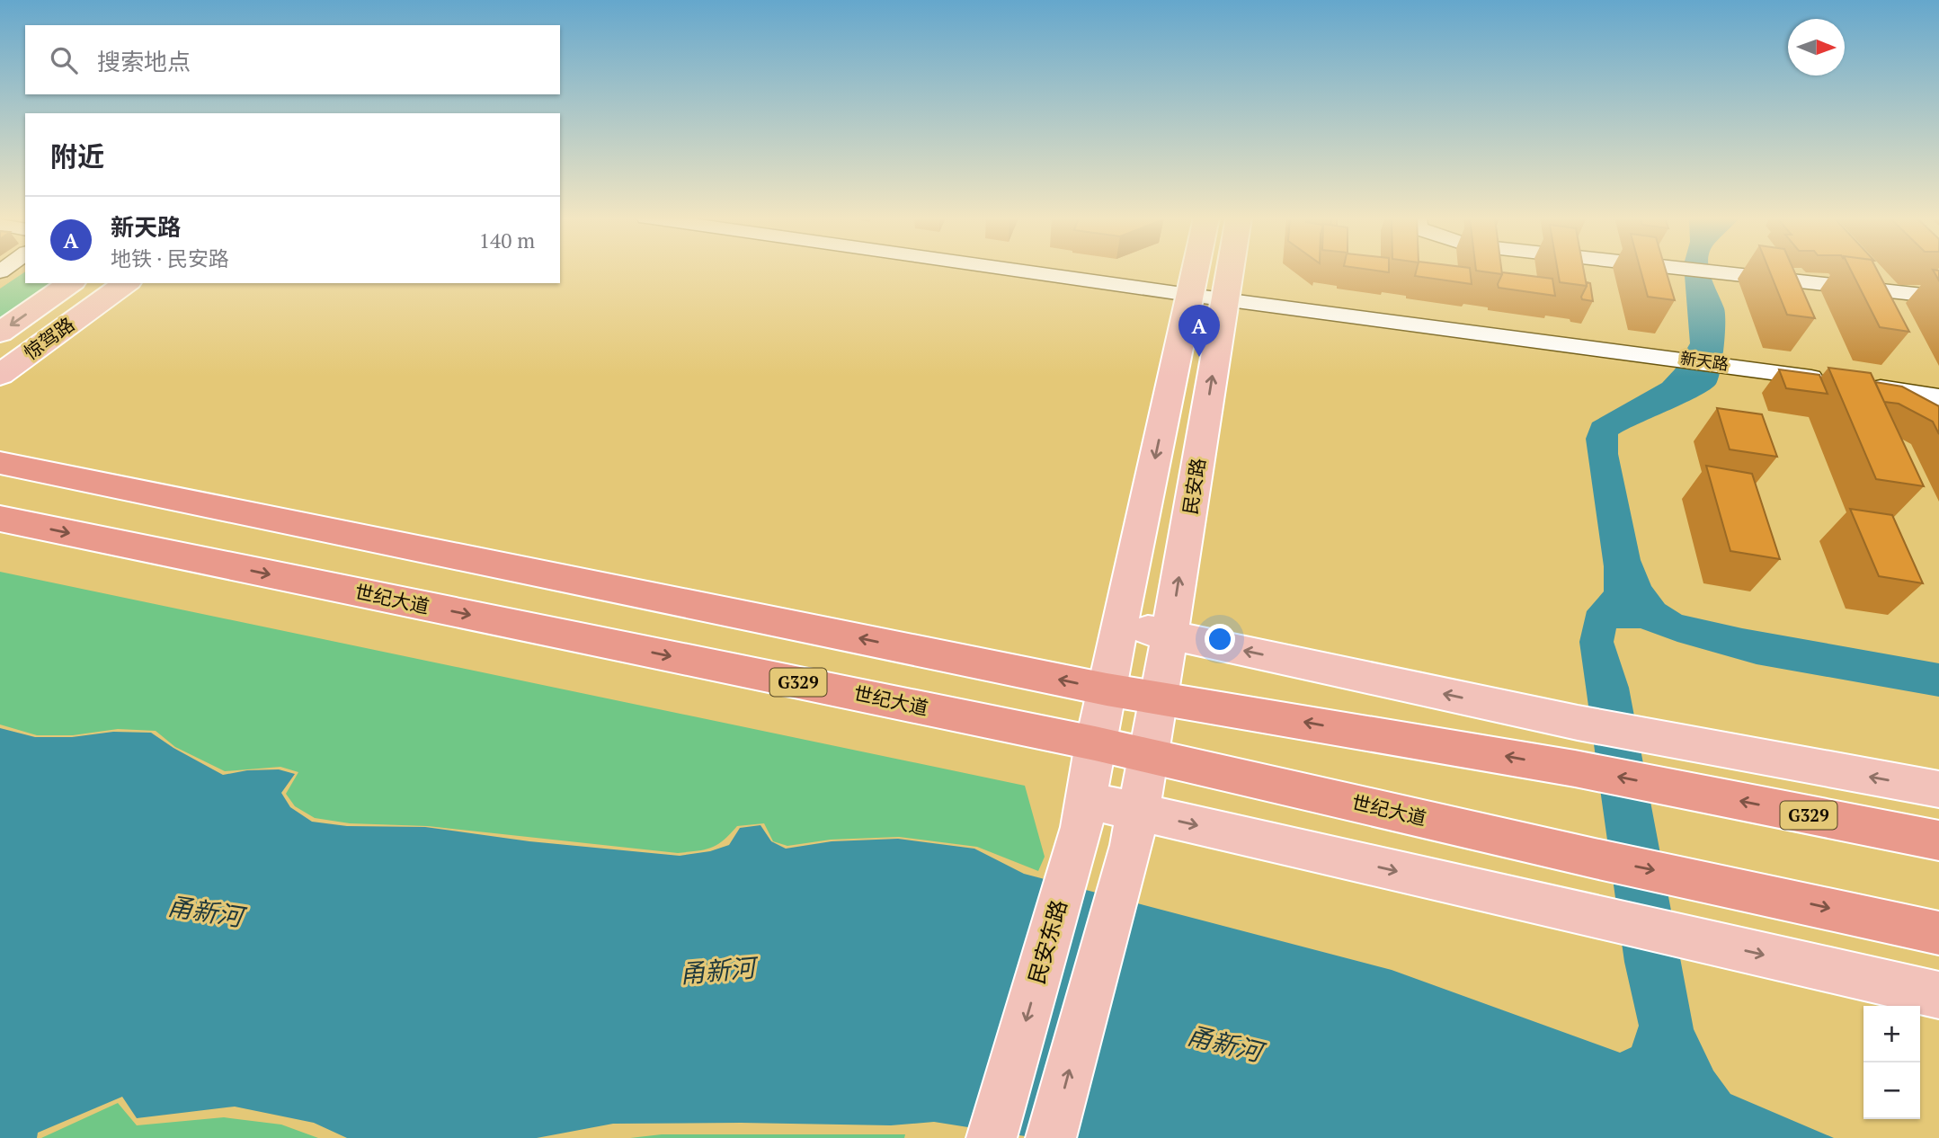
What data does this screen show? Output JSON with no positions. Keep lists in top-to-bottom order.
{
  "streets": {
    "highway": ["世纪大道", "G329"],
    "main road": ["惊驾路", "民安路", "民安东路"],
    "street": ["新天路"]
  },
  "crossings": [
    ["新天路", "民安路"],
    ["民安路", "世纪大道"],
    ["民安路", "G329"],
    ["世纪大道", "民安东路"]
  ],
  "water": ["甬新河"],
  "north": "right",
  "page": {
    "search": "搜索地点",
    "heading": "附近",
    "list": [
      {
        "mark": "A",
        "name": "新天路",
        "note": "地铁 · 民安路",
        "value": "140 m"
      }
    ],
    "pins": "A",
    "map_buttons": ["+", "−"]
  }
}
